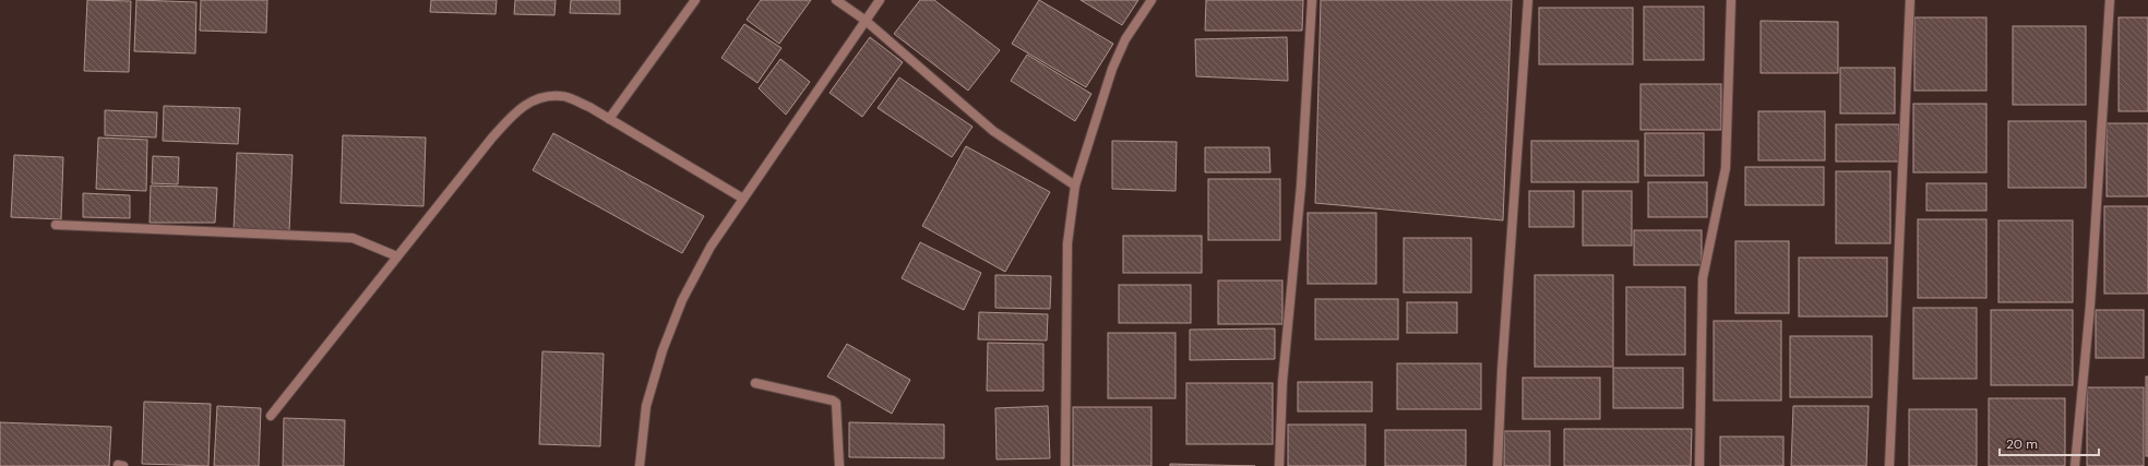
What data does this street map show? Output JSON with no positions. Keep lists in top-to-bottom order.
{
  "scale_bar": "20 m"
}
